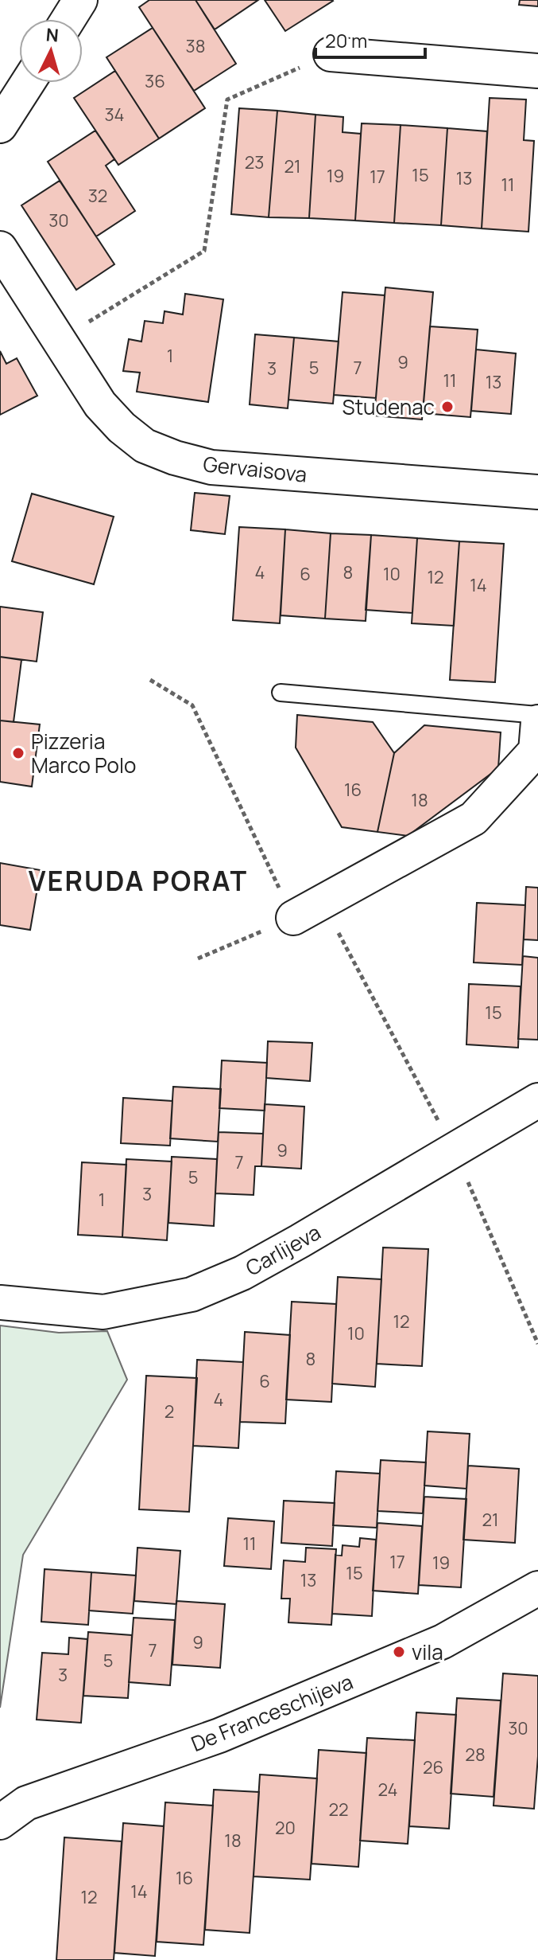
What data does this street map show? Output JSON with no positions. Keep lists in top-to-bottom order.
{
  "streets": {
    "street": ["Gervaisova", "Carlijeva", "De Franceschijeva"]
  },
  "districts": ["VERUDA PORAT"],
  "places": ["Studenac", "Pizzeria Marco Polo", "vila"],
  "house_numbers": [
    "38",
    "36",
    "34",
    "23",
    "21",
    "15",
    "19",
    "17",
    "13",
    "11",
    "32",
    "30",
    "1",
    "9",
    "5",
    "7",
    "3",
    "11",
    "13",
    "4",
    "8",
    "6",
    "10",
    "12",
    "14",
    "16",
    "18",
    "15",
    "9",
    "7",
    "5",
    "3",
    "1",
    "12",
    "10",
    "8",
    "6",
    "4",
    "2",
    "21",
    "11",
    "17",
    "19",
    "15",
    "13",
    "9",
    "7",
    "5",
    "3",
    "30",
    "28",
    "26",
    "24",
    "22",
    "20",
    "18",
    "16",
    "14",
    "12"
  ],
  "scale_bar": "20 m",
  "north": "top"
}
